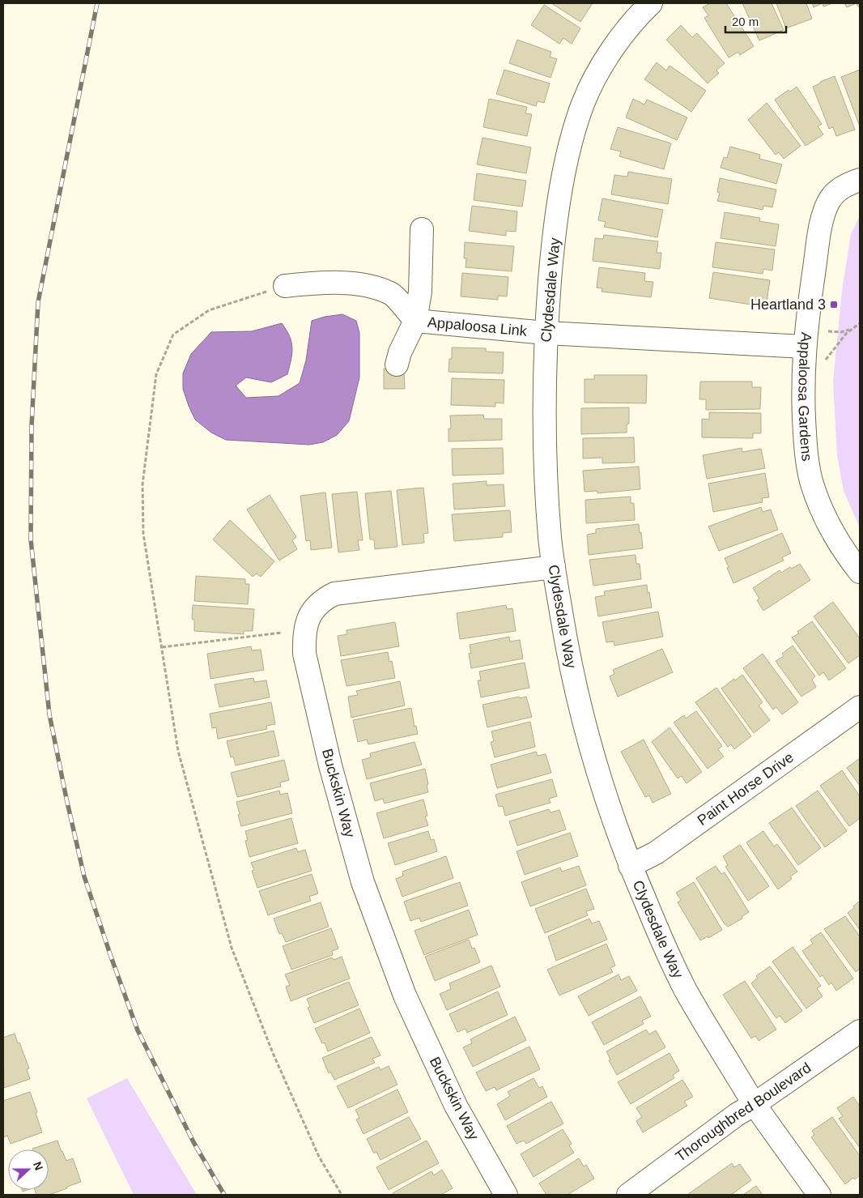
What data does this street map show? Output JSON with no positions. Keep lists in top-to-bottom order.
{
  "streets": {
    "street": [
      "Clydesdale Way",
      "Appaloosa Link",
      "Appaloosa Gardens",
      "Paint Horse Drive",
      "Buckskin Way",
      "Thoroughbred Boulevard"
    ]
  },
  "crossings": [
    ["Clydesdale Way", "Appaloosa Link"],
    ["Clydesdale Way", "Paint Horse Drive"],
    ["Clydesdale Way", "Buckskin Way"],
    ["Clydesdale Way", "Thoroughbred Boulevard"],
    ["Appaloosa Link", "Appaloosa Gardens"]
  ],
  "places": {
    "transit": ["Heartland 3"]
  },
  "scale_bar": "20 m",
  "north": "right"
}
